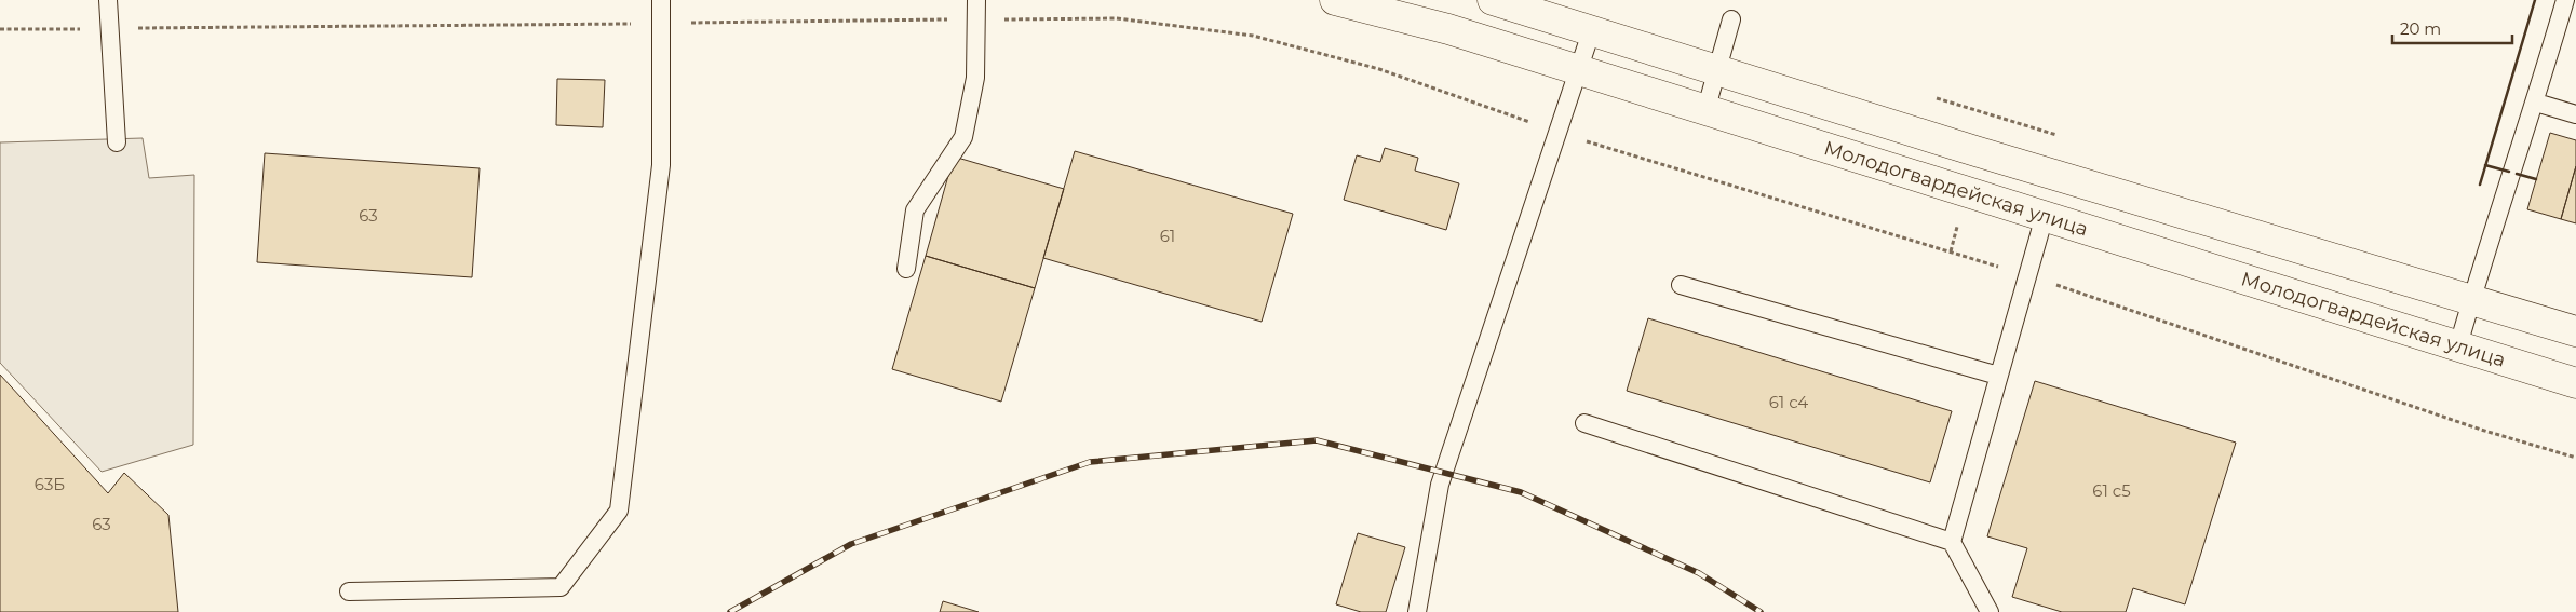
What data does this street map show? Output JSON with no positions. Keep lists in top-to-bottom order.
{
  "streets": {
    "main road": ["Молодогвардейская улица"]
  },
  "house_numbers": [
    "63",
    "61",
    "61 с4",
    "63Б",
    "61 с5",
    "63"
  ],
  "scale_bar": "20 m"
}
